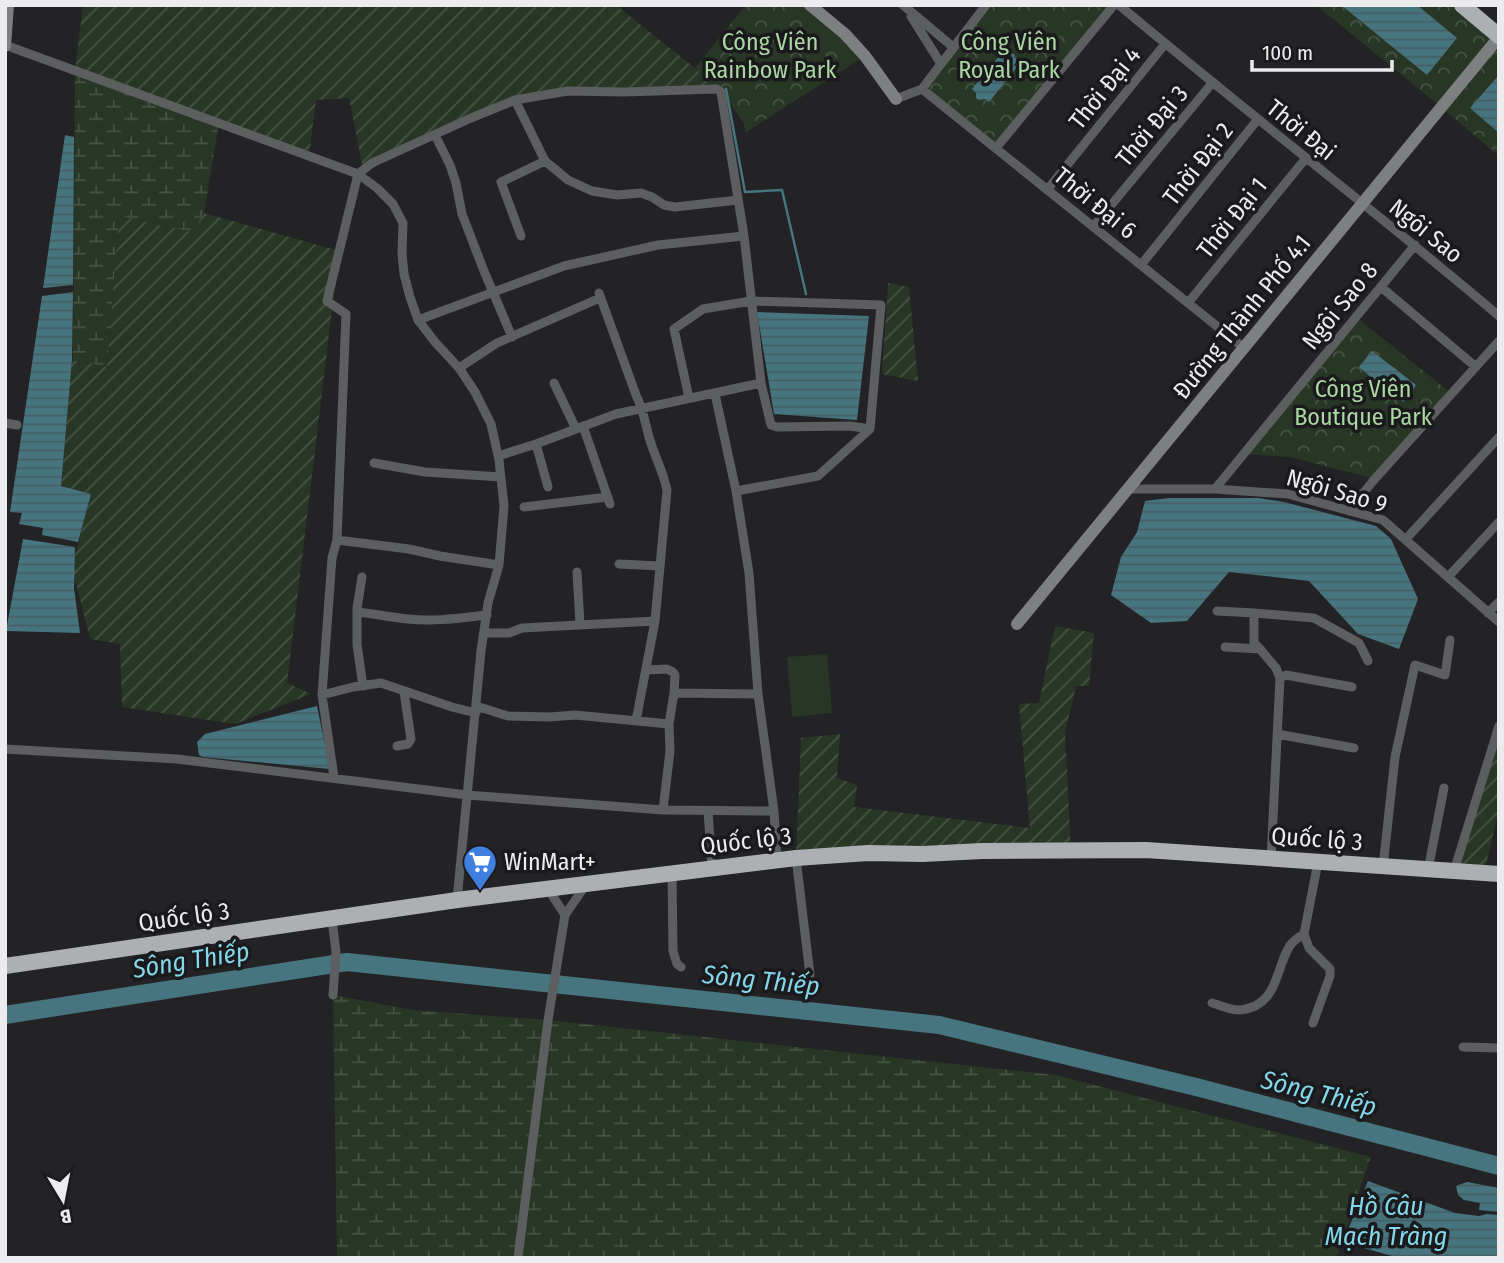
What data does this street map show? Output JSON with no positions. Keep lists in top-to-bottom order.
{
  "streets": {
    "highway": ["Quốc lộ 3"],
    "street": [
      "Thời Đại 4",
      "Thời Đại 3",
      "Thời Đại",
      "Thời Đại 2",
      "Thời Đại 6",
      "Thời Đại 1",
      "Ngôi Sao",
      "Ngôi Sao 8",
      "Đường Thành Phố 4.1",
      "Ngôi Sao 9"
    ]
  },
  "crossings": [
    ["Thời Đại 4", "Thời Đại"],
    ["Thời Đại 4", "Thời Đại 6"],
    ["Thời Đại 3", "Thời Đại"],
    ["Thời Đại 3", "Thời Đại 6"],
    ["Thời Đại", "Thời Đại 2"],
    ["Thời Đại", "Thời Đại 1"],
    ["Thời Đại", "Ngôi Sao"],
    ["Thời Đại", "Đường Thành Phố 4.1"],
    ["Thời Đại 2", "Thời Đại 6"],
    ["Thời Đại 6", "Thời Đại 1"],
    ["Thời Đại 6", "Đường Thành Phố 4.1"],
    ["Ngôi Sao", "Ngôi Sao 8"],
    ["Ngôi Sao", "Đường Thành Phố 4.1"],
    ["Ngôi Sao 8", "Ngôi Sao 9"],
    ["Đường Thành Phố 4.1", "Ngôi Sao 9"]
  ],
  "water": ["Sông Thiếp", "Hồ Câu Mạch Tràng"],
  "parks": ["Công Viên Rainbow Park", "Công Viên Royal Park", "Công Viên Boutique Park"],
  "places": {
    "supermarket": ["WinMart+"]
  },
  "scale_bar": "100 m",
  "north": "bottom"
}
